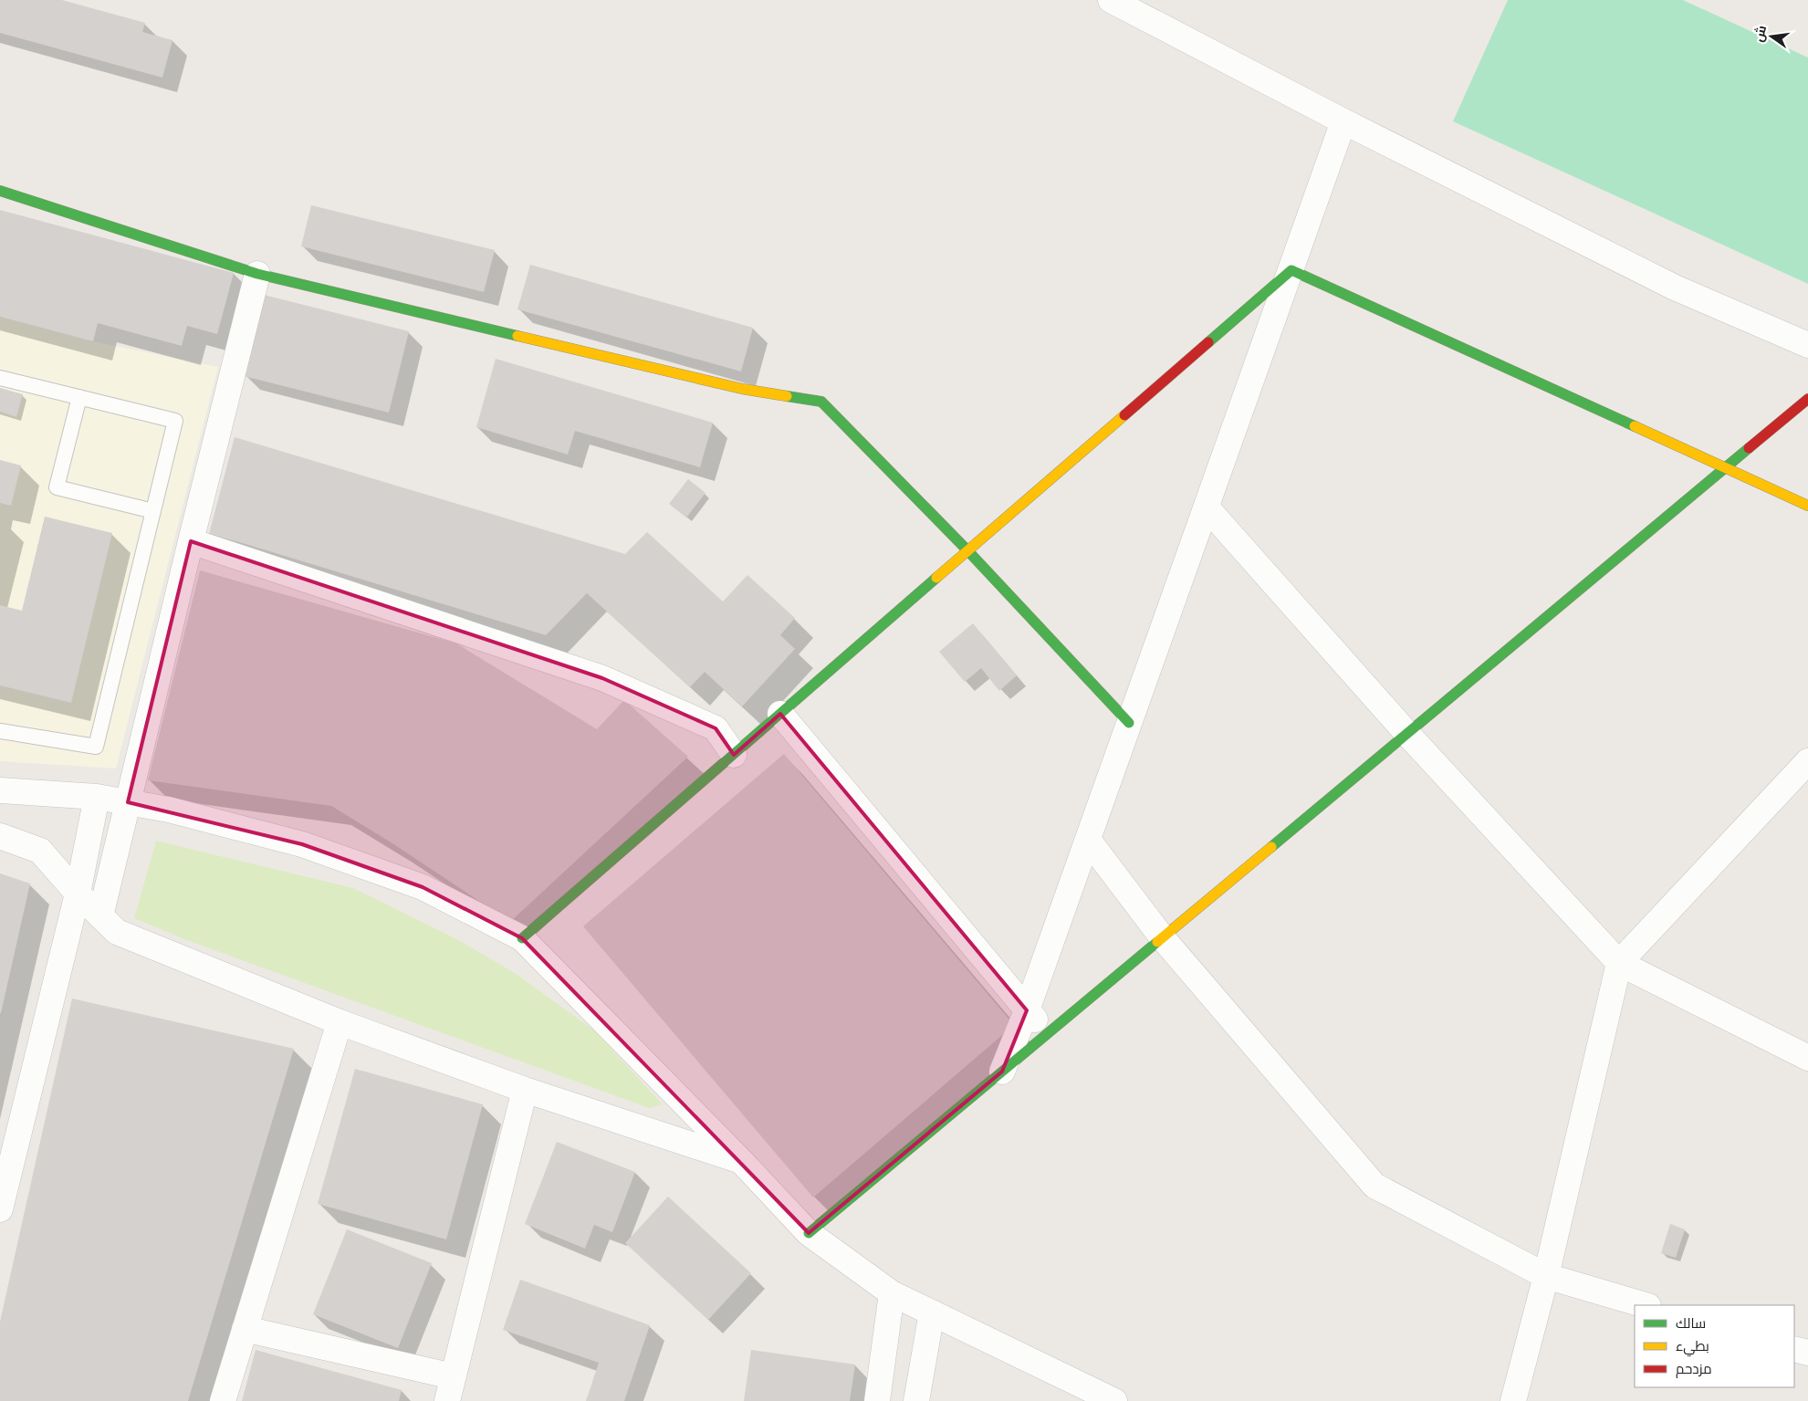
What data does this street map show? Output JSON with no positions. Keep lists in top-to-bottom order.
{
  "legend": ["سالك", "بطيء", "مزدحم"],
  "north": "left"
}
